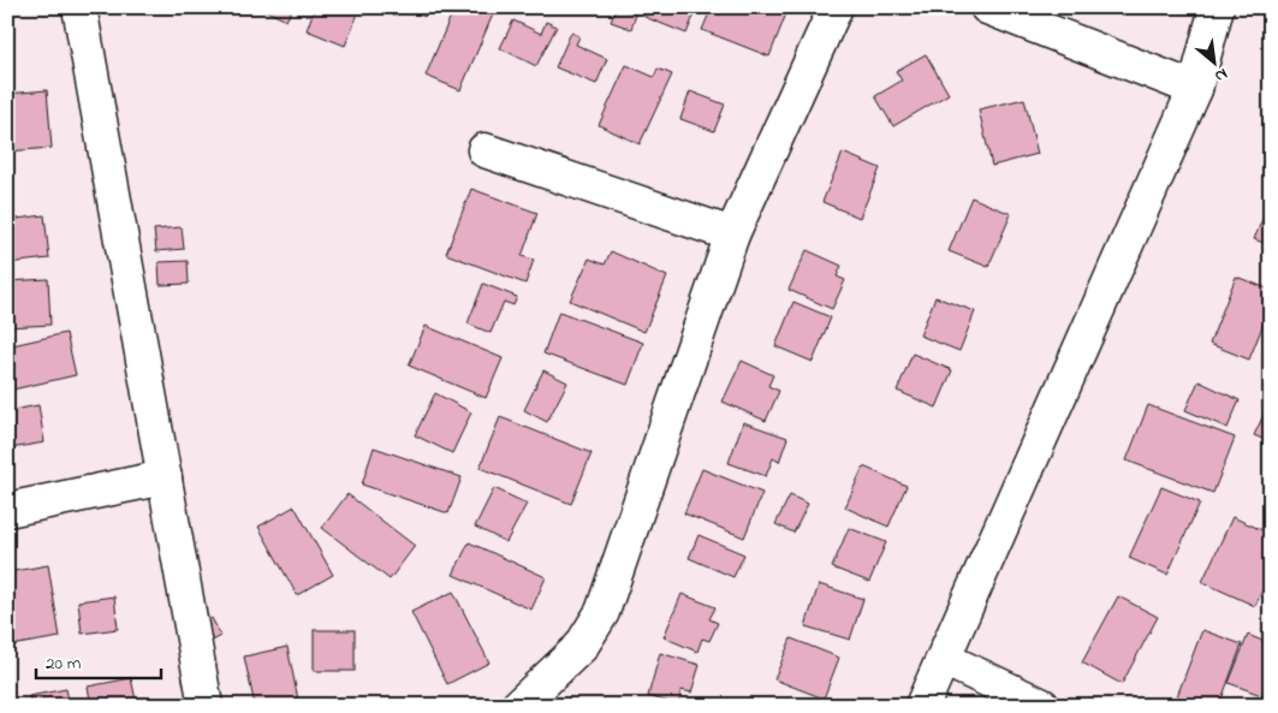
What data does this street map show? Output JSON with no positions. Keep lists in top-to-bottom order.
{
  "scale_bar": "20 m",
  "north": "bottom right"
}
